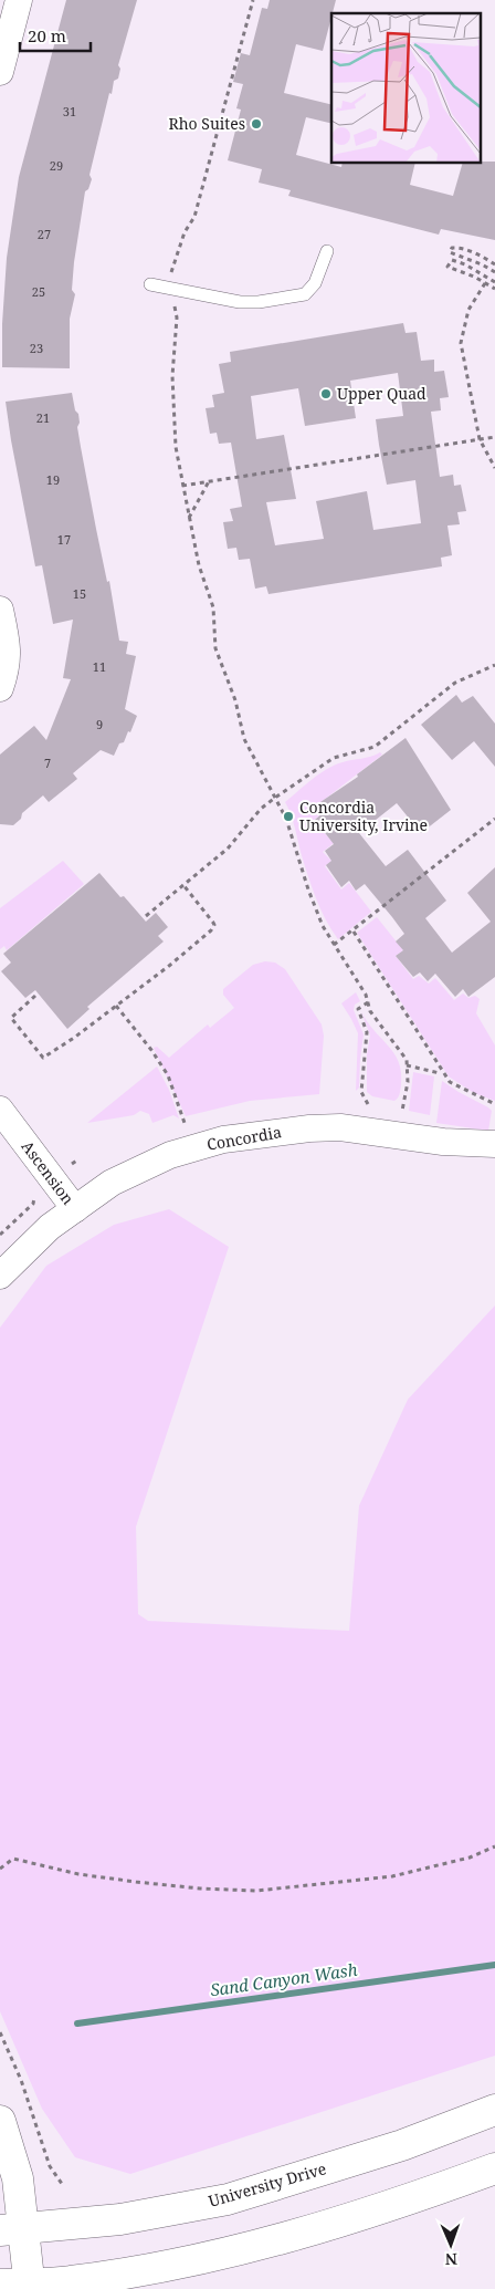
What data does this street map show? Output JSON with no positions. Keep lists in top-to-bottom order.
{
  "streets": {
    "main road": ["University Drive"],
    "street": ["Concordia", "Ascension"]
  },
  "crossings": [
    ["Concordia", "Ascension"]
  ],
  "water": ["Sand Canyon Wash"],
  "places": ["Rho Suites", "Upper Quad", "Concordia University, Irvine"],
  "house_numbers": [
    "31",
    "29",
    "27",
    "25",
    "23",
    "21",
    "19",
    "17",
    "15",
    "11",
    "9",
    "7"
  ],
  "scale_bar": "20 m",
  "north": "bottom"
}
